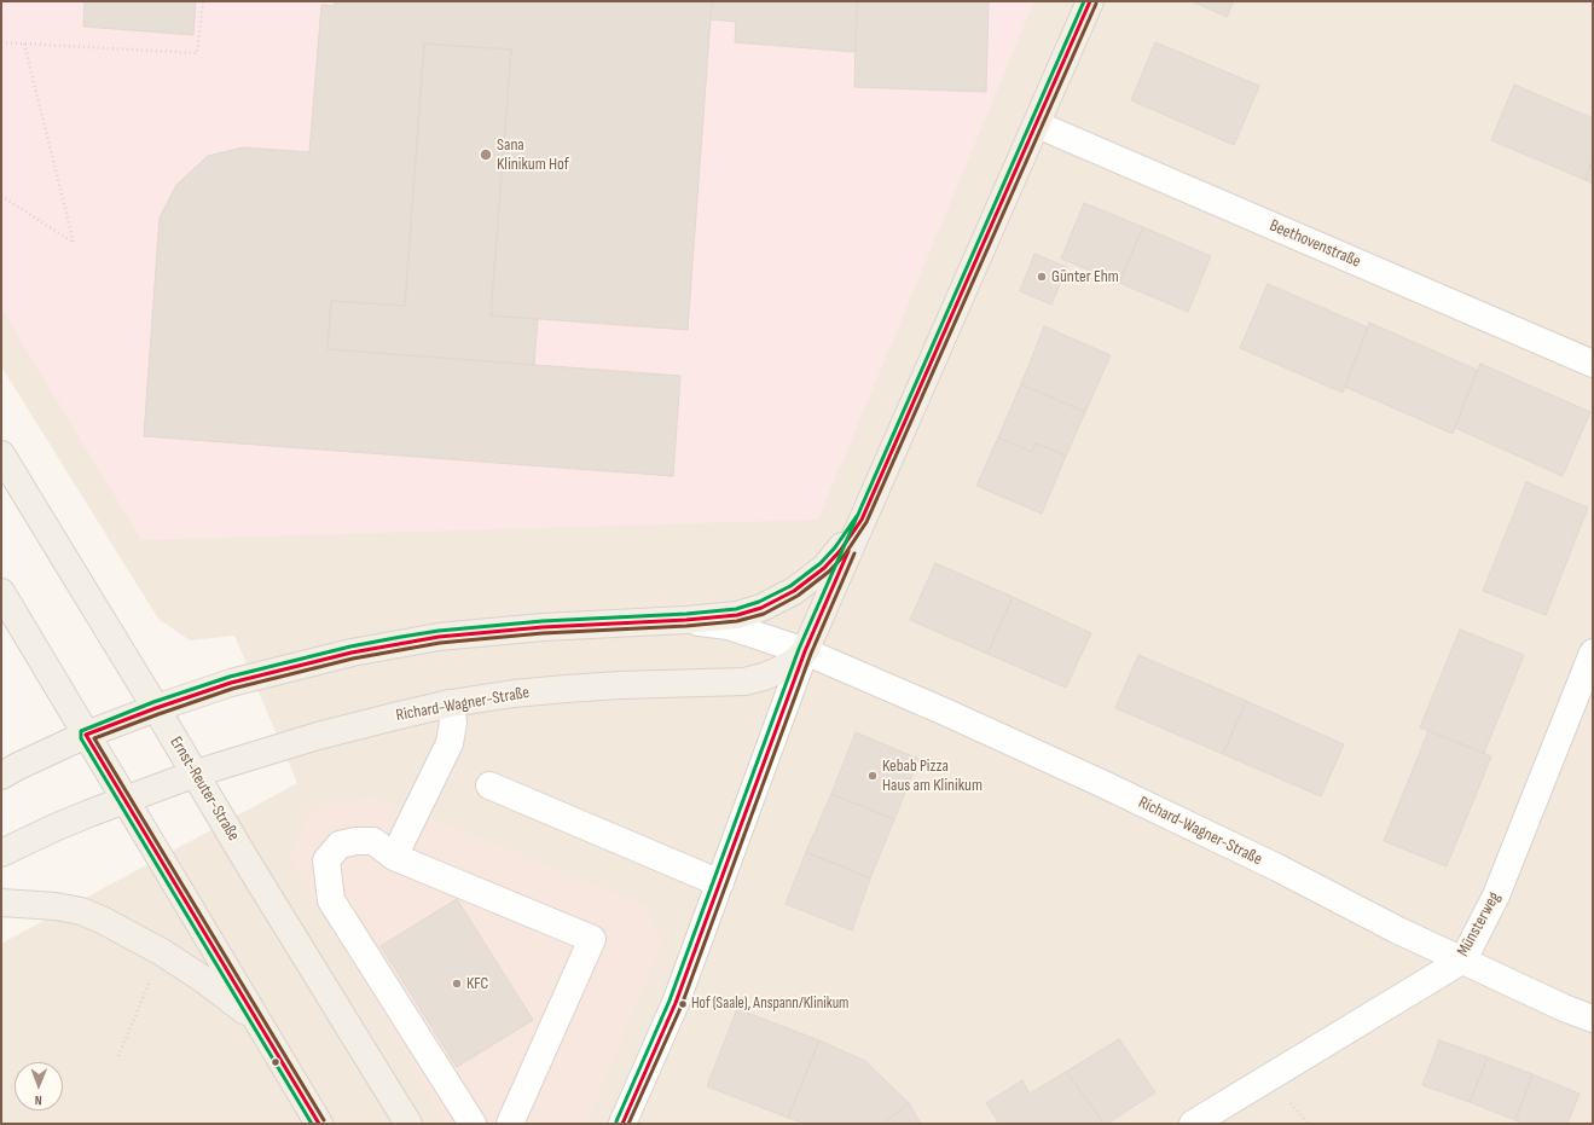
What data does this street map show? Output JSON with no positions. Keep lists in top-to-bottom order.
{
  "streets": {
    "main road": ["Richard-Wagner-Straße", "Ernst-Reuter-Straße"],
    "street": ["Beethovenstraße", "Münsterweg"]
  },
  "crossings": [
    ["Richard-Wagner-Straße", "Ernst-Reuter-Straße"],
    ["Richard-Wagner-Straße", "Münsterweg"]
  ],
  "places": [
    "Sana Klinikum Hof",
    "Günter Ehm",
    "Kebab Pizza Haus am Klinikum",
    "KFC",
    "Hof (Saale), Anspann/Klinikum"
  ],
  "north": "bottom"
}
